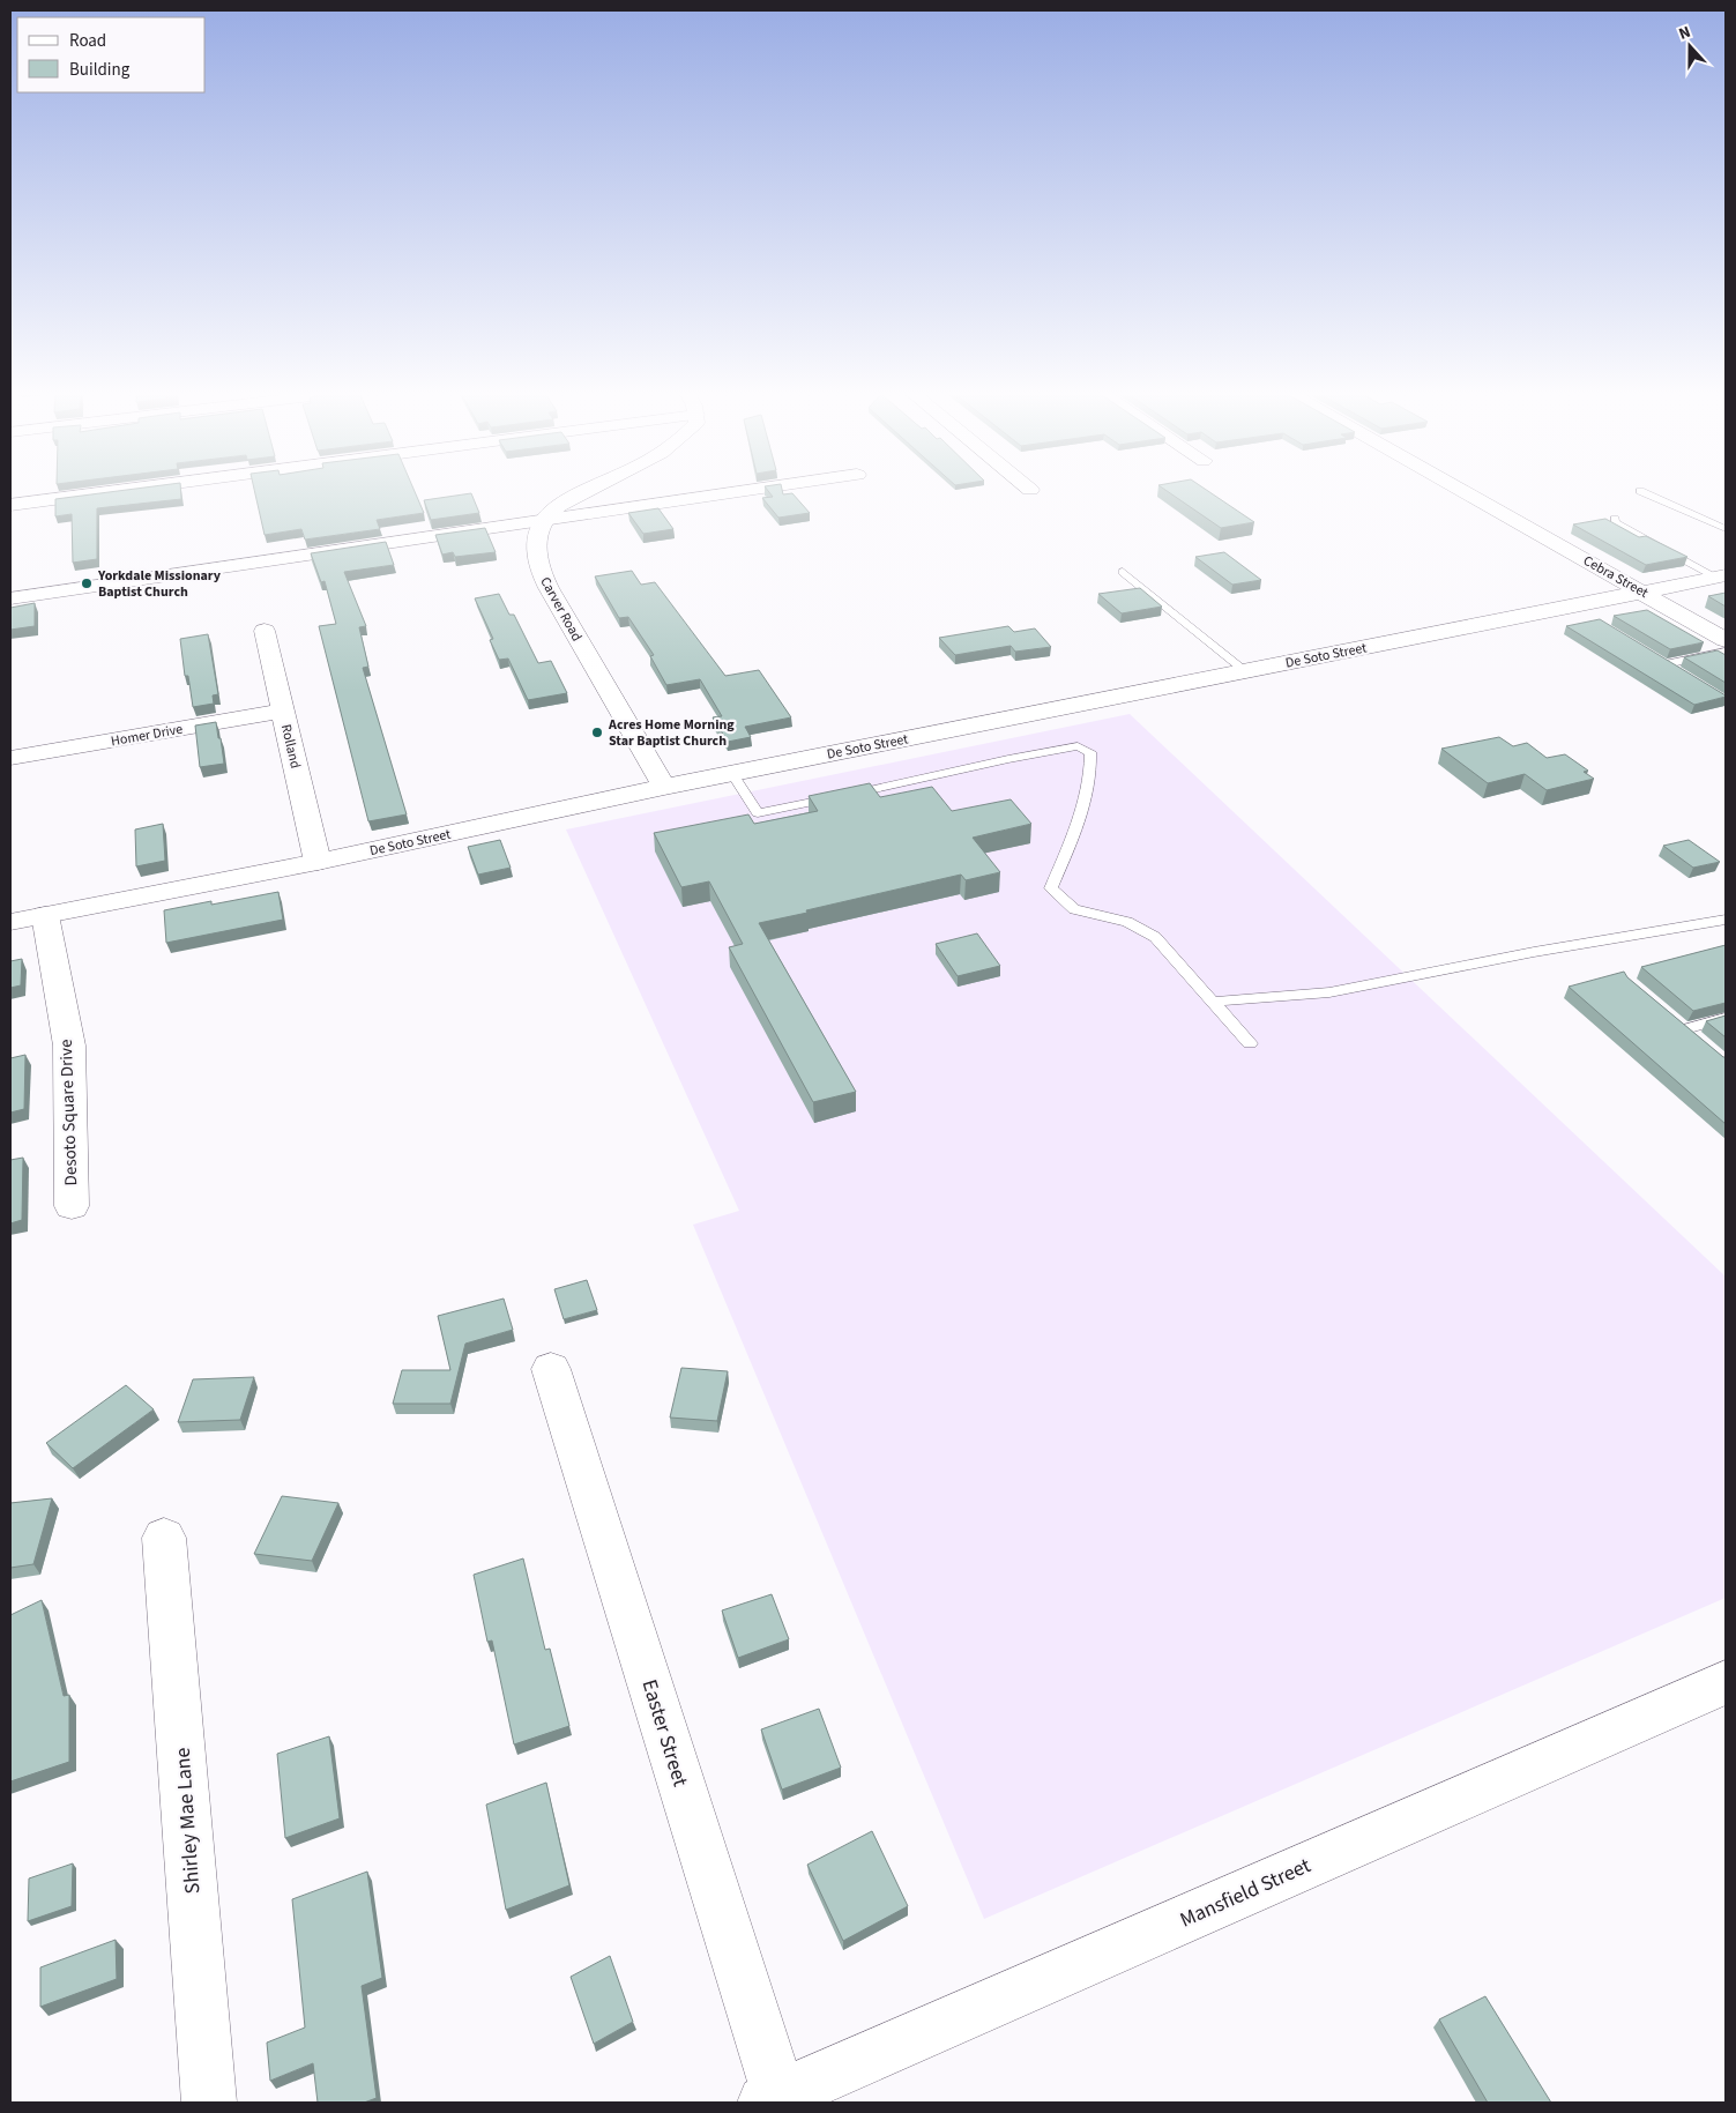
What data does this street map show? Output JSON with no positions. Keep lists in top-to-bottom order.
{
  "streets": {
    "street": [
      "Cebra Street",
      "Carver Road",
      "De Soto Street",
      "Homer Drive",
      "Rolland",
      "Desoto Square Drive",
      "Easter Street",
      "Shirley Mae Lane",
      "Mansfield Street"
    ]
  },
  "crossings": [
    ["Cebra Street", "De Soto Street"],
    ["Carver Road", "De Soto Street"],
    ["De Soto Street", "Rolland"],
    ["De Soto Street", "Desoto Square Drive"],
    ["Homer Drive", "Rolland"],
    ["Easter Street", "Mansfield Street"]
  ],
  "places": ["Yorkdale Missionary Baptist Church", "Acres Home Morning Star Baptist Church"],
  "legend": ["Road", "Building"],
  "north": "top"
}
